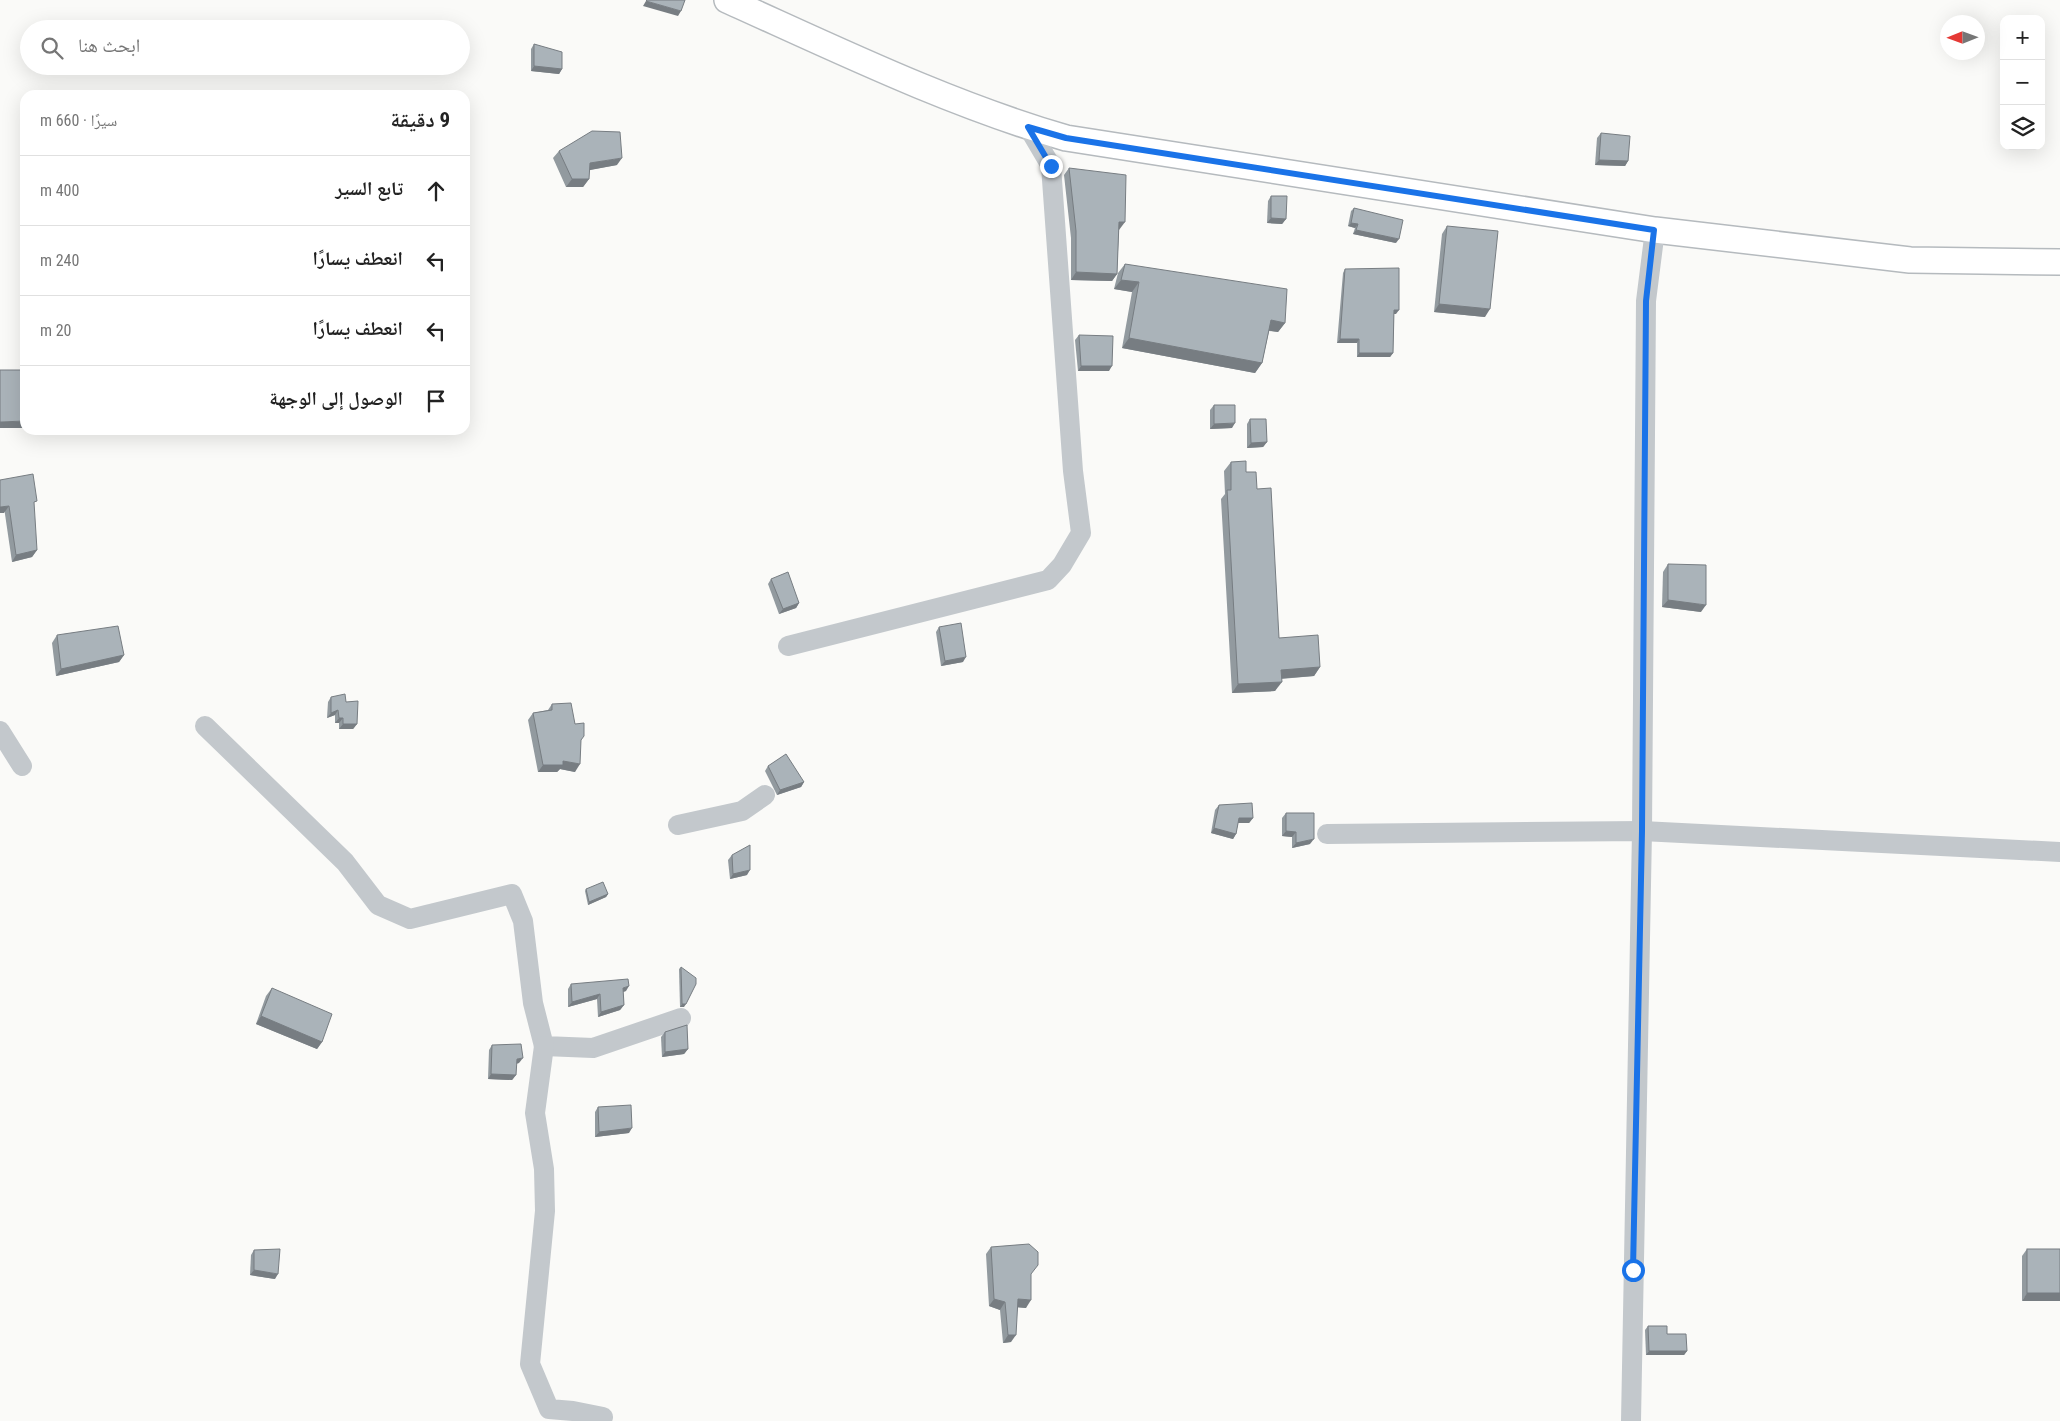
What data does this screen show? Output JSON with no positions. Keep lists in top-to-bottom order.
{
  "north": "left",
  "page": {
    "map_buttons": ["+", "−"],
    "search": "ابحث هنا",
    "heading": ["9 دقيقة", "سيرًا · 660 m"],
    "list": [
      ["تابع السير", "400 m"],
      ["انعطف يسارًا", "240 m"],
      ["انعطف يسارًا", "20 m"],
      "الوصول إلى الوجهة"
    ]
  }
}
